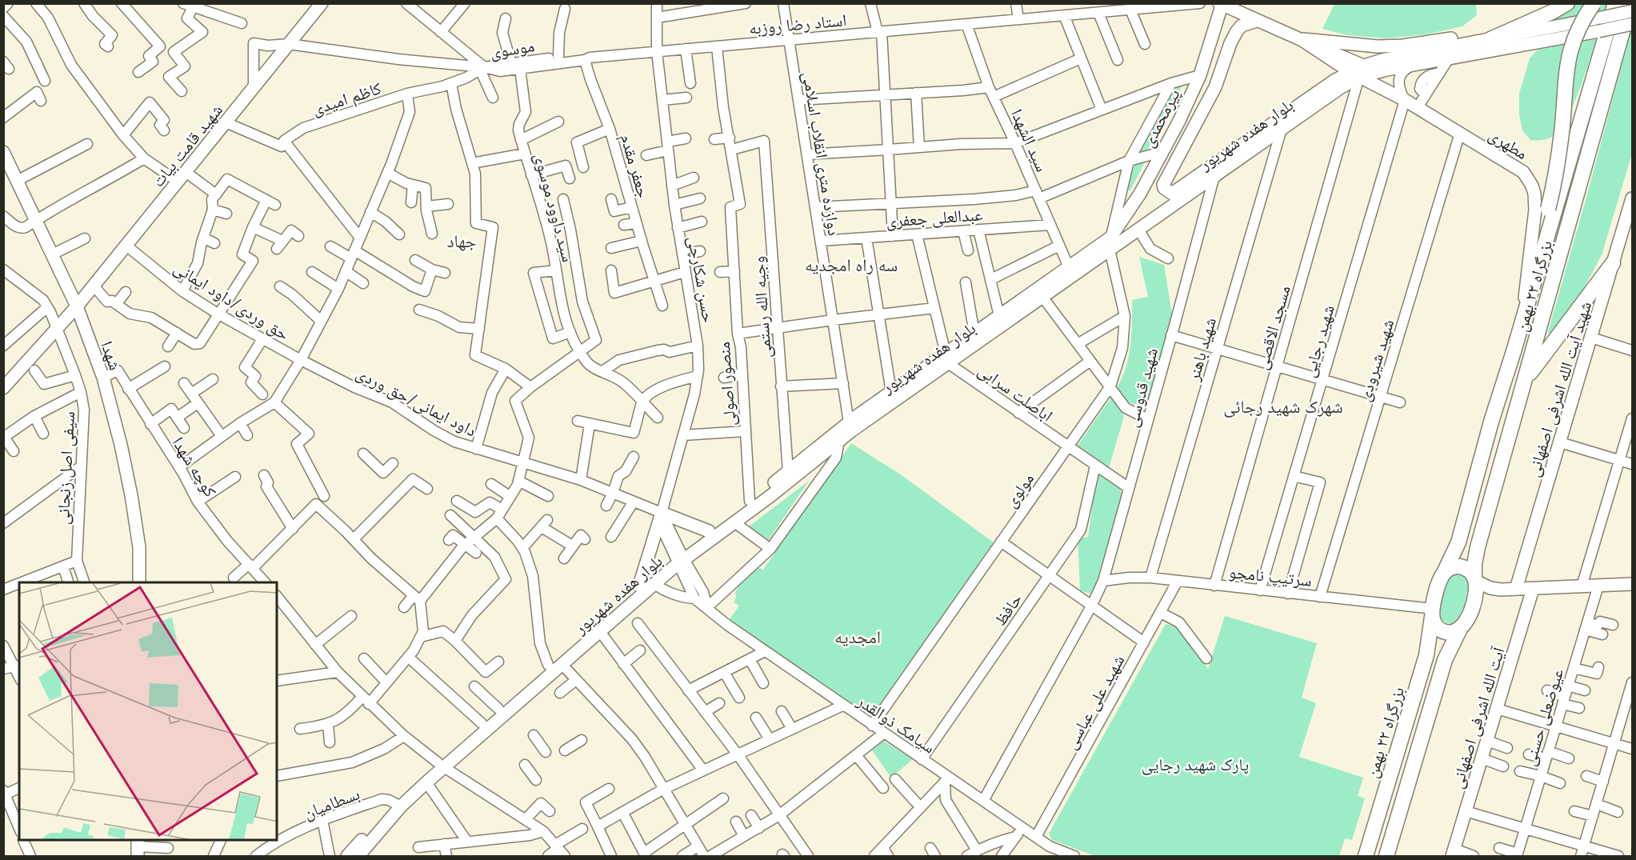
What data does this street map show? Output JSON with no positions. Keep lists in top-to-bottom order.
{
  "streets": {
    "highway": ["بزرگراه ۲۲ بهمن"],
    "main road": [
      "پیرمحمدی",
      "بلوار هفده شهریور",
      "مطهری",
      "شهید قامت بیات",
      "شهدا",
      "شهید آیت الله اشرفی اصفهانی",
      "آیت الله اشرفی اصفهانی"
    ],
    "street": [
      "استاد رضا روزبه",
      "موسوی",
      "کاظم امیدی",
      "سید الشهدا",
      "دوازده متری انقلاب اسلامی",
      "جعفر مقدم",
      "سید داوود موسوی",
      "عبدالعلی جعفری",
      "حسن شکارچی",
      "حق وردی/داود ایمانی",
      "وجیه الله رستمی",
      "مسجد الاقصی",
      "شهید رجایی",
      "شهید باهنر",
      "شهید شیرودی",
      "منصور اصولی",
      "شهید قدوسی",
      "اباصلت سرابی",
      "داود ایمانی/حق وردی",
      "کوچه شهدا",
      "سیفی اصل زنجانی",
      "مولوی",
      "سرتیپ نامجو",
      "حافظ",
      "شهید علی عباسی",
      "عیوضعلی حسنی",
      "سیامک ذوالقدر",
      "بسطامیان"
    ]
  },
  "crossings": [
    ["استاد رضا روزبه", "موسوی"],
    ["استاد رضا روزبه", "سید الشهدا"],
    ["استاد رضا روزبه", "دوازده متری انقلاب اسلامی"],
    ["استاد رضا روزبه", "حسن شکارچی"],
    ["موسوی", "کاظم امیدی"],
    ["موسوی", "جعفر مقدم"],
    ["موسوی", "سید داوود موسوی"],
    ["موسوی", "حسن شکارچی"],
    ["پیرمحمدی", "بلوار هفده شهریور"],
    ["پیرمحمدی", "مولوی"],
    ["بلوار هفده شهریور", "سید الشهدا"],
    ["بلوار هفده شهریور", "مطهری"],
    ["بلوار هفده شهریور", "دوازده متری انقلاب اسلامی"],
    ["بلوار هفده شهریور", "وجیه الله رستمی"],
    ["بلوار هفده شهریور", "مسجد الاقصی"],
    ["بلوار هفده شهریور", "شهید باهنر"],
    ["بلوار هفده شهریور", "منصور اصولی"],
    ["بلوار هفده شهریور", "شهید قدوسی"],
    ["بلوار هفده شهریور", "اباصلت سرابی"],
    ["بلوار هفده شهریور", "مولوی"],
    ["بلوار هفده شهریور", "سیامک ذوالقدر"],
    ["بلوار هفده شهریور", "بسطامیان"],
    ["سید الشهدا", "عبدالعلی جعفری"],
    ["مطهری", "مسجد الاقصی"],
    ["مطهری", "شهید رجایی"],
    ["مطهری", "شهید شیرودی"],
    ["شهید قامت بیات", "حق وردی/داود ایمانی"],
    ["شهید قامت بیات", "شهدا"],
    ["شهید قامت بیات", "سیفی اصل زنجانی"],
    ["دوازده متری انقلاب اسلامی", "عبدالعلی جعفری"],
    ["حسن شکارچی", "داود ایمانی/حق وردی"],
    ["بزرگراه ۲۲ بهمن", "سرتیپ نامجو"],
    ["حق وردی/داود ایمانی", "داود ایمانی/حق وردی"],
    ["وجیه الله رستمی", "منصور اصولی"],
    ["مسجد الاقصی", "سرتیپ نامجو"],
    ["شهید رجایی", "سرتیپ نامجو"],
    ["شهید باهنر", "سرتیپ نامجو"],
    ["شهدا", "کوچه شهدا"],
    ["شهید شیرودی", "سرتیپ نامجو"],
    ["شهید قدوسی", "اباصلت سرابی"],
    ["شهید قدوسی", "سرتیپ نامجو"],
    ["شهید قدوسی", "سیامک ذوالقدر"],
    ["اباصلت سرابی", "مولوی"],
    ["اباصلت سرابی", "حافظ"],
    ["مولوی", "سیامک ذوالقدر"],
    ["سرتیپ نامجو", "شهید علی عباسی"],
    ["حافظ", "سیامک ذوالقدر"],
    ["شهید علی عباسی", "سیامک ذوالقدر"]
  ],
  "districts": [
    "جهاد",
    "سه راه امجدیه",
    "شهرک شهید رجائی",
    "امجدیه"
  ],
  "parks": ["پارک شهید رجایی"]
}
